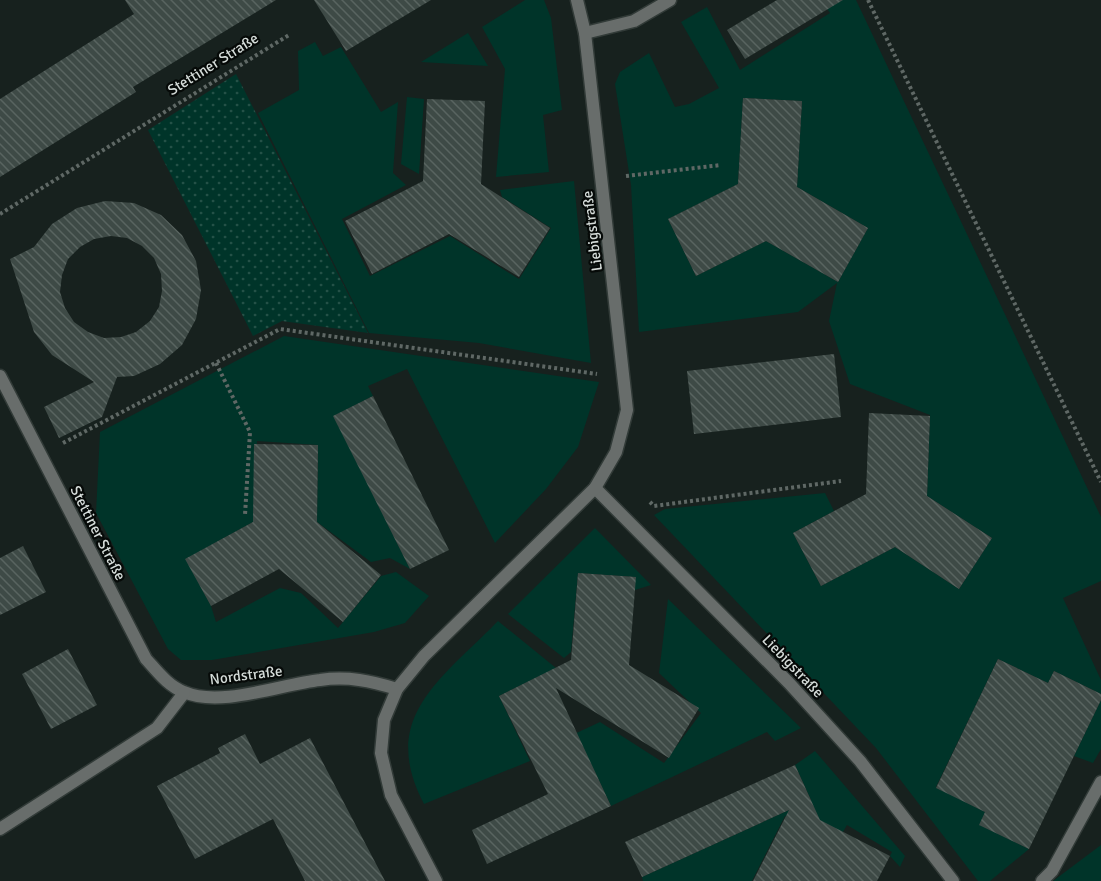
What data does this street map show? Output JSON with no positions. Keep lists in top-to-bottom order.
{
  "streets": {
    "street": ["Stettiner Straße", "Liebigstraße", "Nordstraße"]
  },
  "crossings": [
    ["Stettiner Straße", "Nordstraße"],
    ["Liebigstraße", "Nordstraße"]
  ]
}
